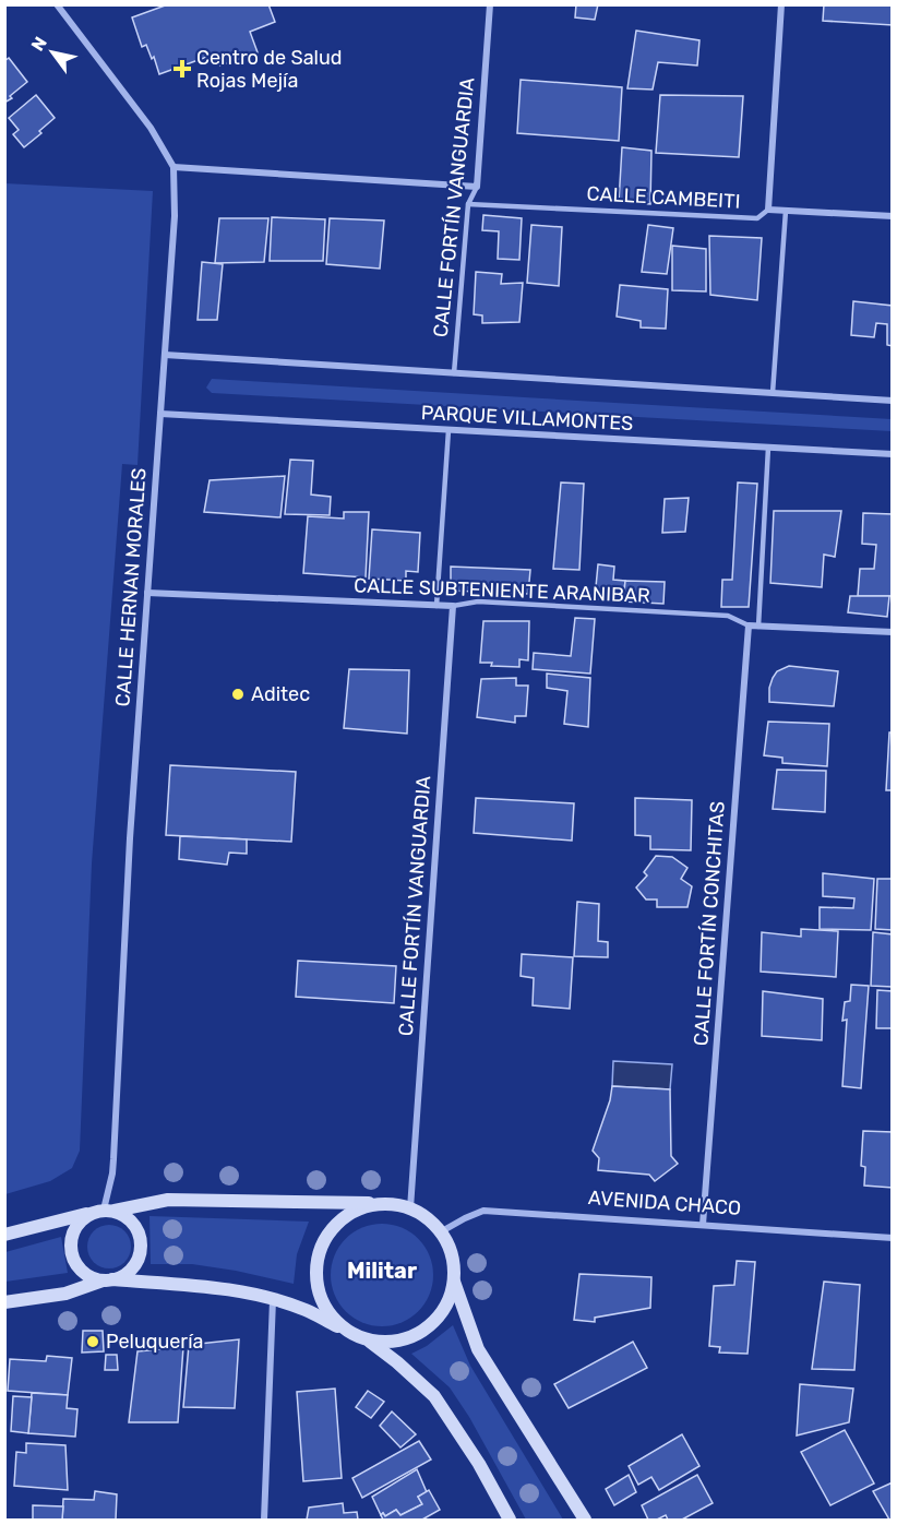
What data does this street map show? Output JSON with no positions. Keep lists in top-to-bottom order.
{
  "streets": {
    "street": [
      "CALLE CAMBEITI",
      "CALLE FORTÍN VANGUARDIA",
      "PARQUE VILLAMONTES",
      "CALLE HERNAN MORALES",
      "CALLE SUBTENIENTE ARANIBAR",
      "CALLE FORTÍN CONCHITAS",
      "AVENIDA CHACO"
    ]
  },
  "crossings": [
    ["CALLE CAMBEITI", "CALLE FORTÍN VANGUARDIA"],
    ["CALLE FORTÍN VANGUARDIA", "PARQUE VILLAMONTES"],
    ["CALLE FORTÍN VANGUARDIA", "CALLE SUBTENIENTE ARANIBAR"],
    ["CALLE FORTÍN VANGUARDIA", "AVENIDA CHACO"],
    ["PARQUE VILLAMONTES", "CALLE HERNAN MORALES"],
    ["CALLE HERNAN MORALES", "CALLE SUBTENIENTE ARANIBAR"],
    ["CALLE SUBTENIENTE ARANIBAR", "CALLE FORTÍN CONCHITAS"],
    ["CALLE FORTÍN CONCHITAS", "AVENIDA CHACO"]
  ],
  "districts": ["Militar"],
  "places": {
    "health": ["Centro de Salud Rojas Mejía"],
    "other": ["Aditec", "Peluquería"]
  },
  "north": "top left"
}
